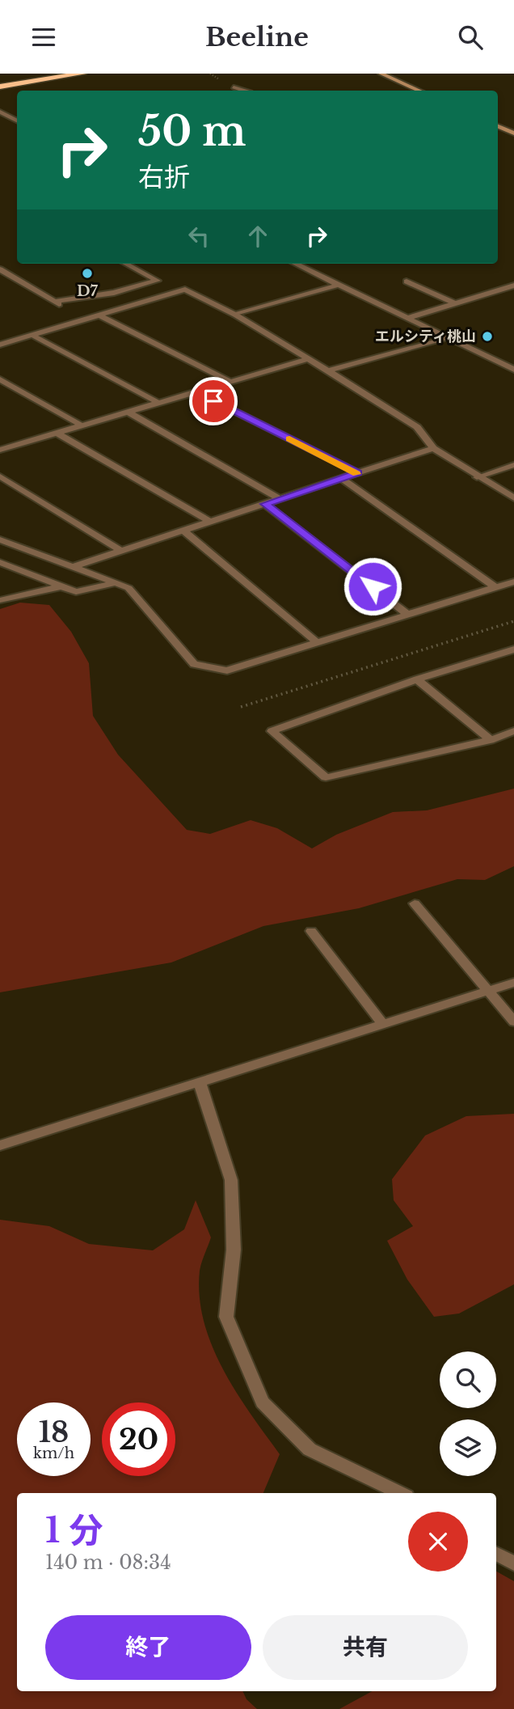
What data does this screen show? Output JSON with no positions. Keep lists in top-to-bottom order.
{
  "places": ["D7", "エルシティ桃山"],
  "page": {
    "header": "Beeline",
    "turn": ["50 m", "右折"],
    "speed": "18 km/h",
    "limit": "20",
    "heading": ["1 分", "140 m · 08:34"],
    "buttons": ["終了", "共有"]
  }
}
